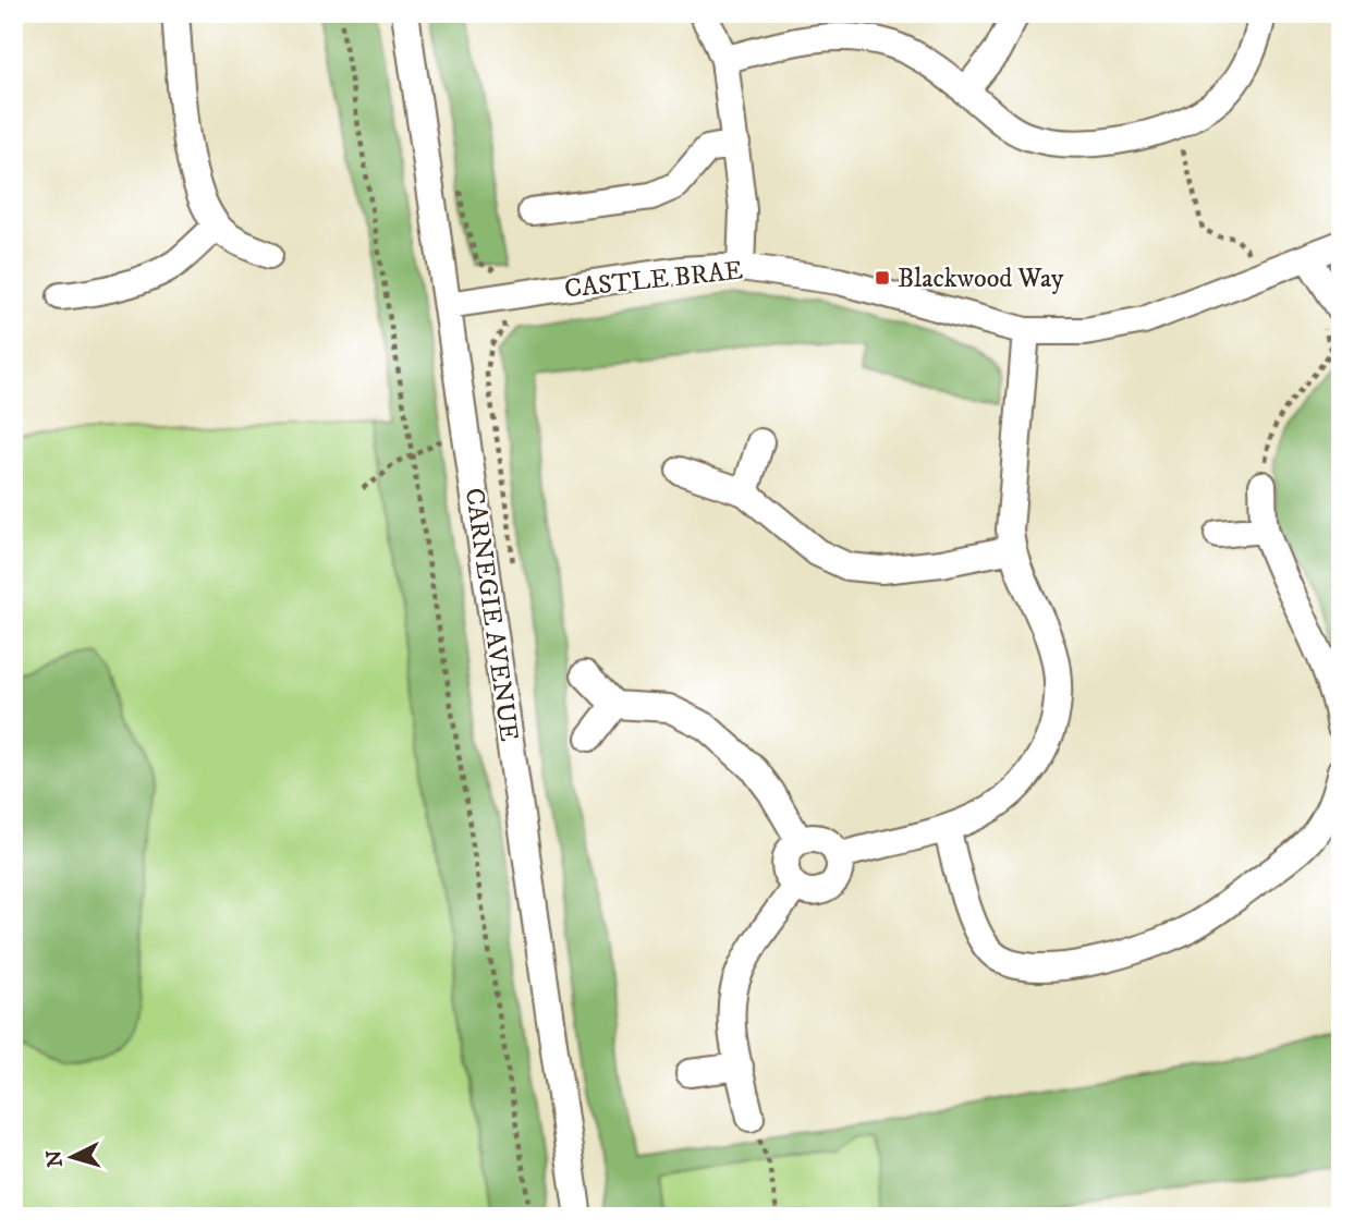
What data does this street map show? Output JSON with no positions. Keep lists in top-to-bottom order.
{
  "streets": {
    "street": ["CASTLE BRAE", "CARNEGIE AVENUE"]
  },
  "crossings": [
    ["CASTLE BRAE", "CARNEGIE AVENUE"]
  ],
  "places": {
    "transit": ["Blackwood Way"]
  },
  "north": "left"
}
